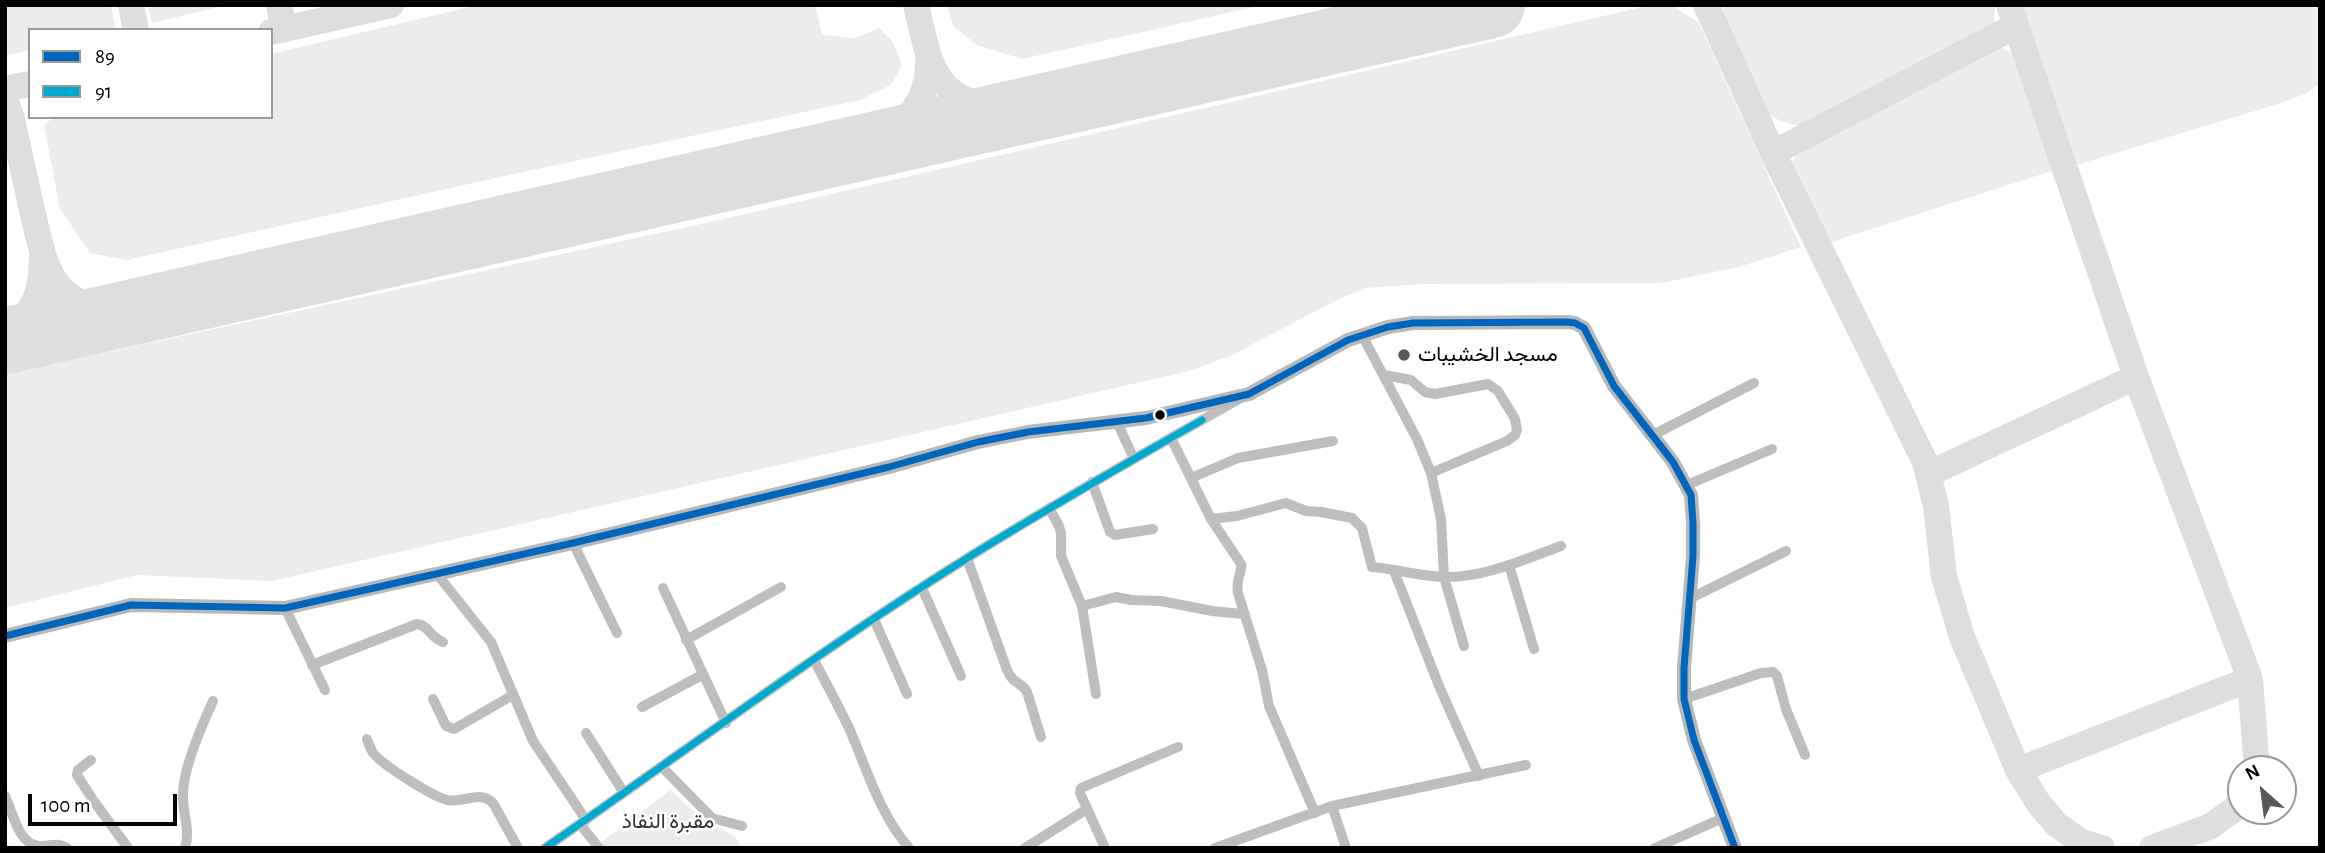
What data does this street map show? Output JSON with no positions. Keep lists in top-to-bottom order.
{
  "parks": ["مقبرة النفاذ"],
  "places": ["مسجد الخشيبات"],
  "lines": ["transit line 89", "transit line 91"],
  "legend": ["89", "91"],
  "scale_bar": "100 m",
  "north": "top left"
}
